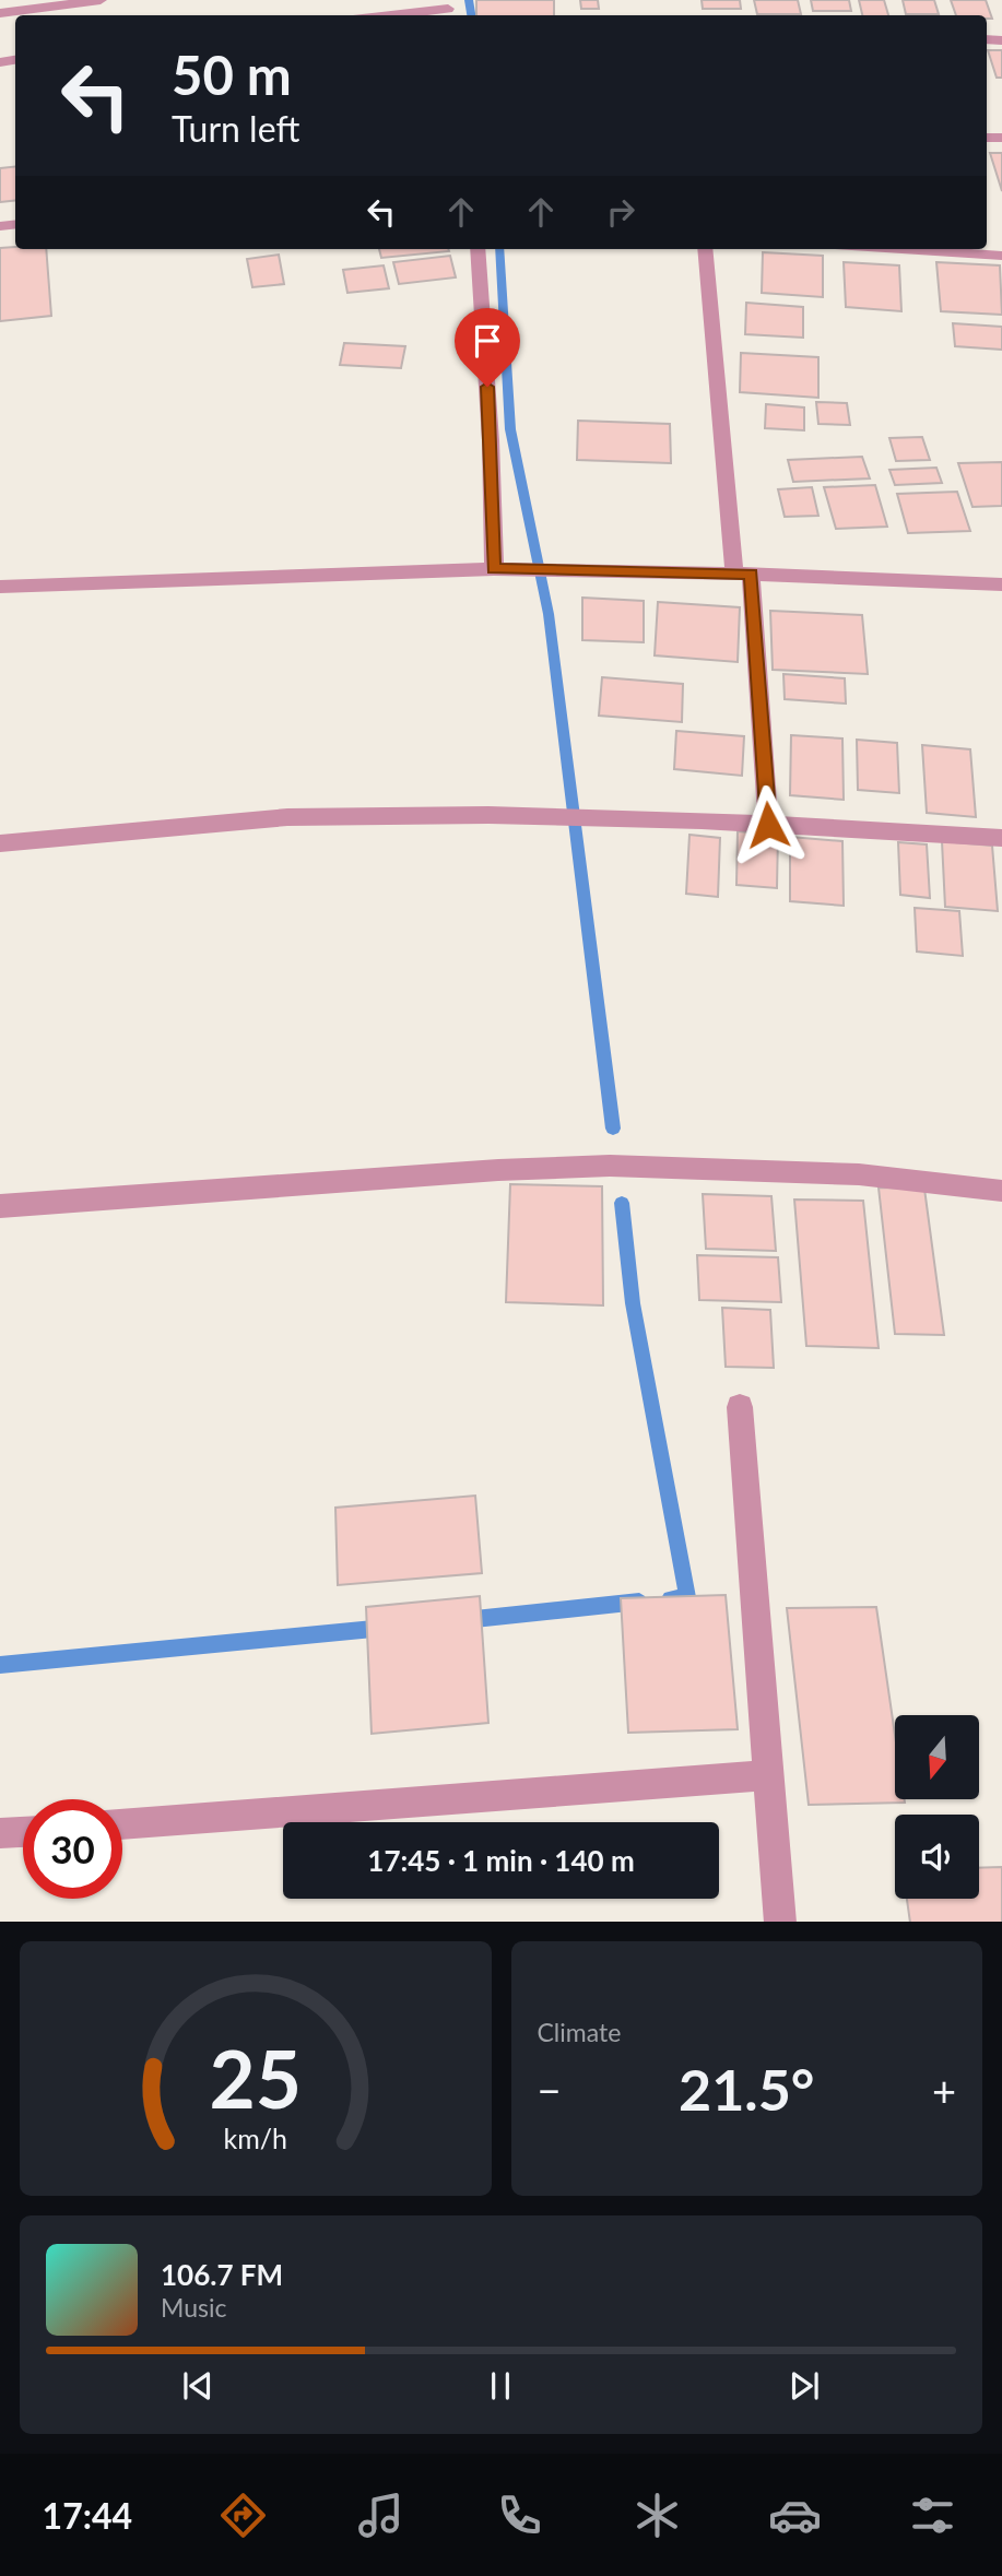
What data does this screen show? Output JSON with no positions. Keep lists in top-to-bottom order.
{
  "north": "bottom",
  "page": {
    "turn": ["50 m", "Turn left"],
    "limit": "30",
    "trip": "17:45 · 1 min · 140 m",
    "tile": "Climate",
    "heat": ["−", "21.5°", "+"],
    "song": ["106.7 FM", "Music"],
    "tabs": "17:44",
    "gauge": ["25", "km/h"]
  }
}
